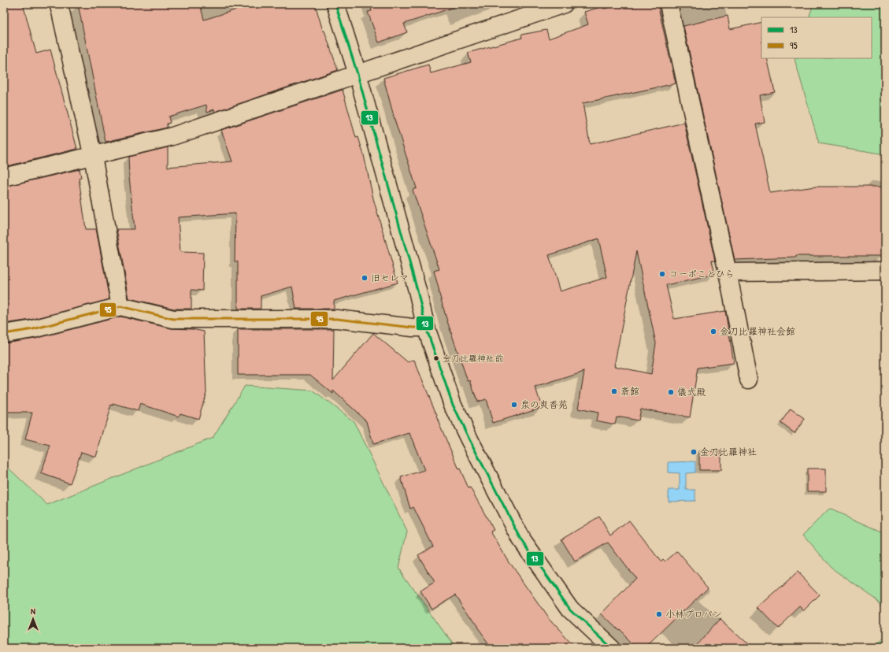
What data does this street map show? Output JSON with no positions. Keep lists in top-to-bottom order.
{
  "places": [
    "コーポことひら",
    "旧セレマ",
    "金刀比羅神社会館",
    "金刀比羅神社前",
    "斎館",
    "儀式殿",
    "泉の爽香苑",
    "金刀比羅神社",
    "小林プロパン"
  ],
  "lines": ["transit line 13", "transit line 95"],
  "legend": ["13", "95"],
  "north": "top"
}
